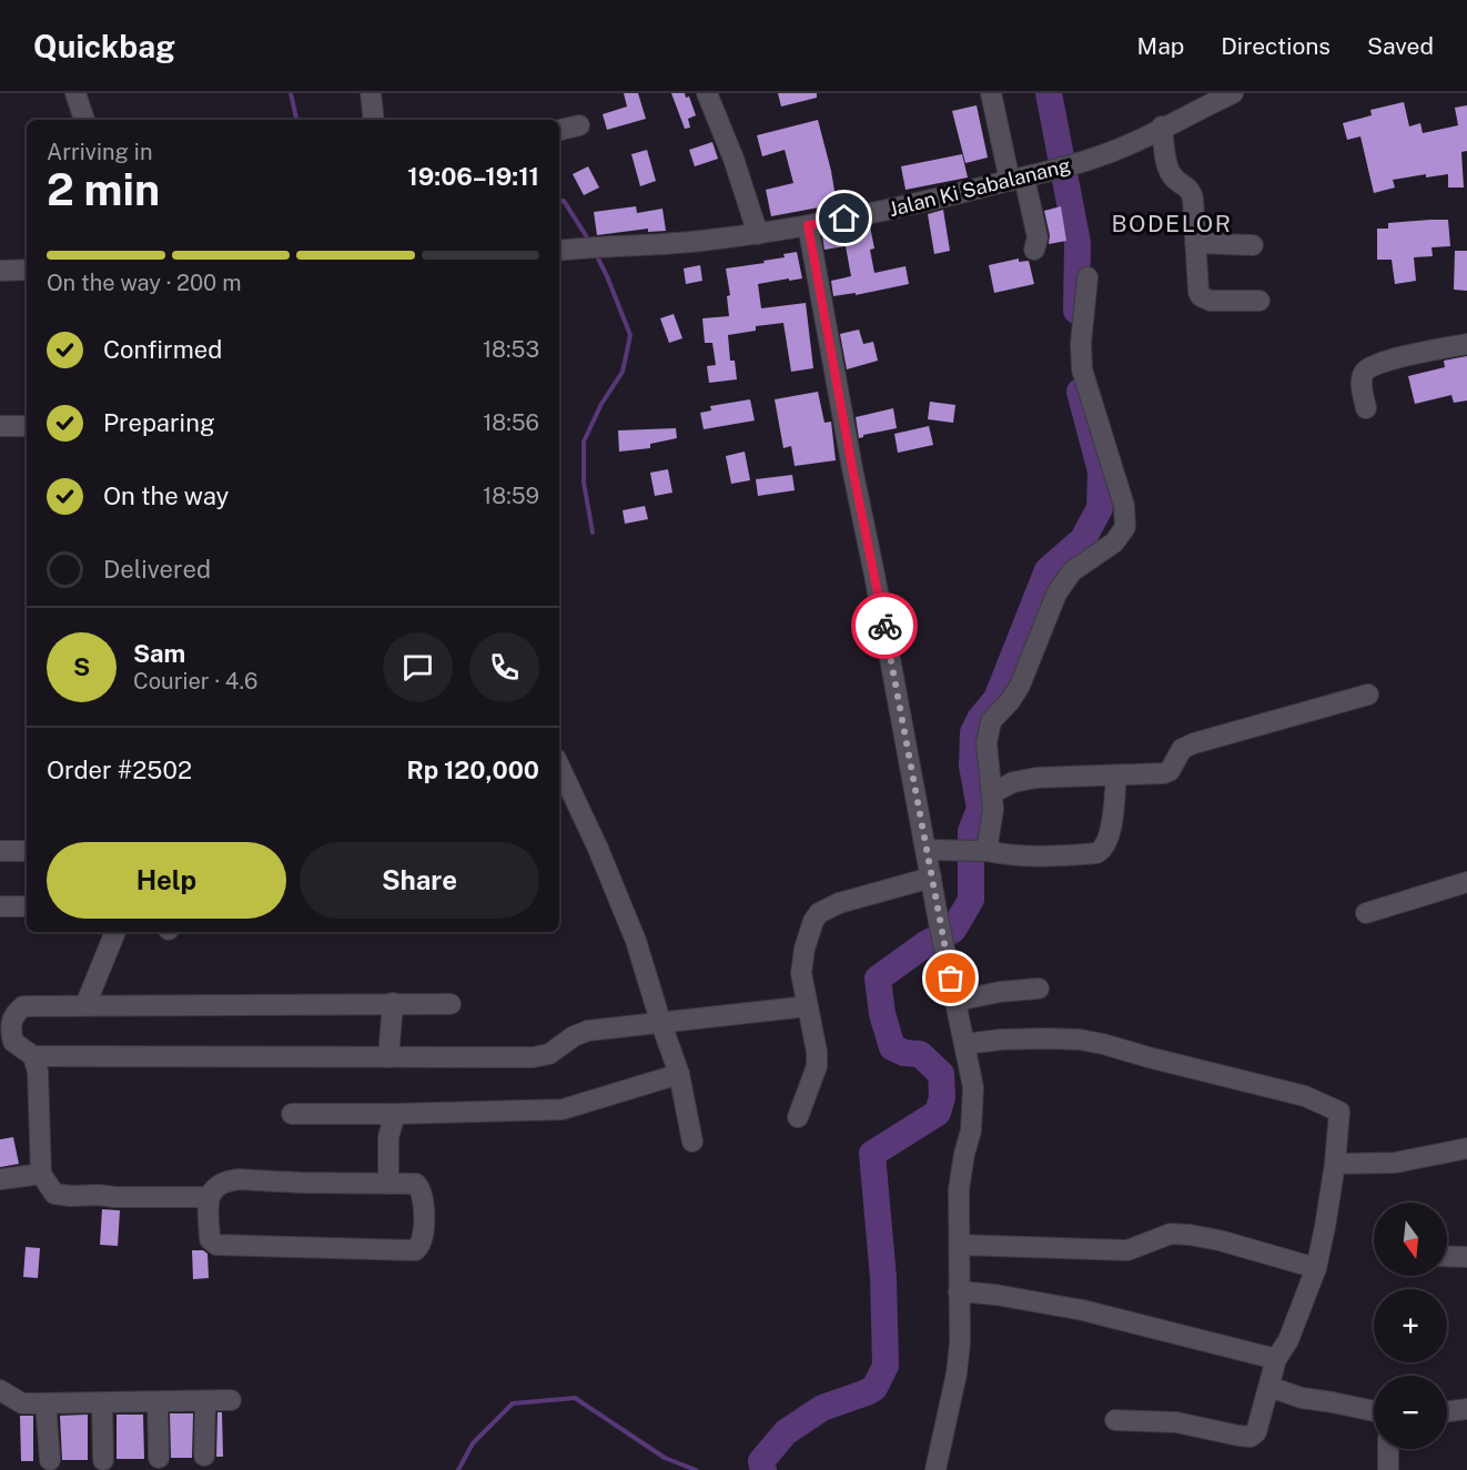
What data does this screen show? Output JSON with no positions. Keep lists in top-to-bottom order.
{
  "streets": {
    "street": ["Jalan Ki Sabalanang"]
  },
  "districts": ["BODELOR"],
  "north": "bottom",
  "page": {
    "header": "Quickbag",
    "nav": ["Map", "Directions", "Saved"],
    "heading": ["2 min", "Arriving in", "19:06–19:11"],
    "panel": [
      "Sam",
      "Courier · 4.6",
      "Order #2502",
      "Rp 120,000"
    ],
    "bar": "On the way · 200 m",
    "list": [
      ["Confirmed", "18:53"],
      ["Preparing", "18:56"],
      ["On the way", "18:59"],
      "Delivered"
    ],
    "round": "S",
    "buttons": ["Help", "Share"],
    "map_buttons": ["+", "−"]
  }
}
